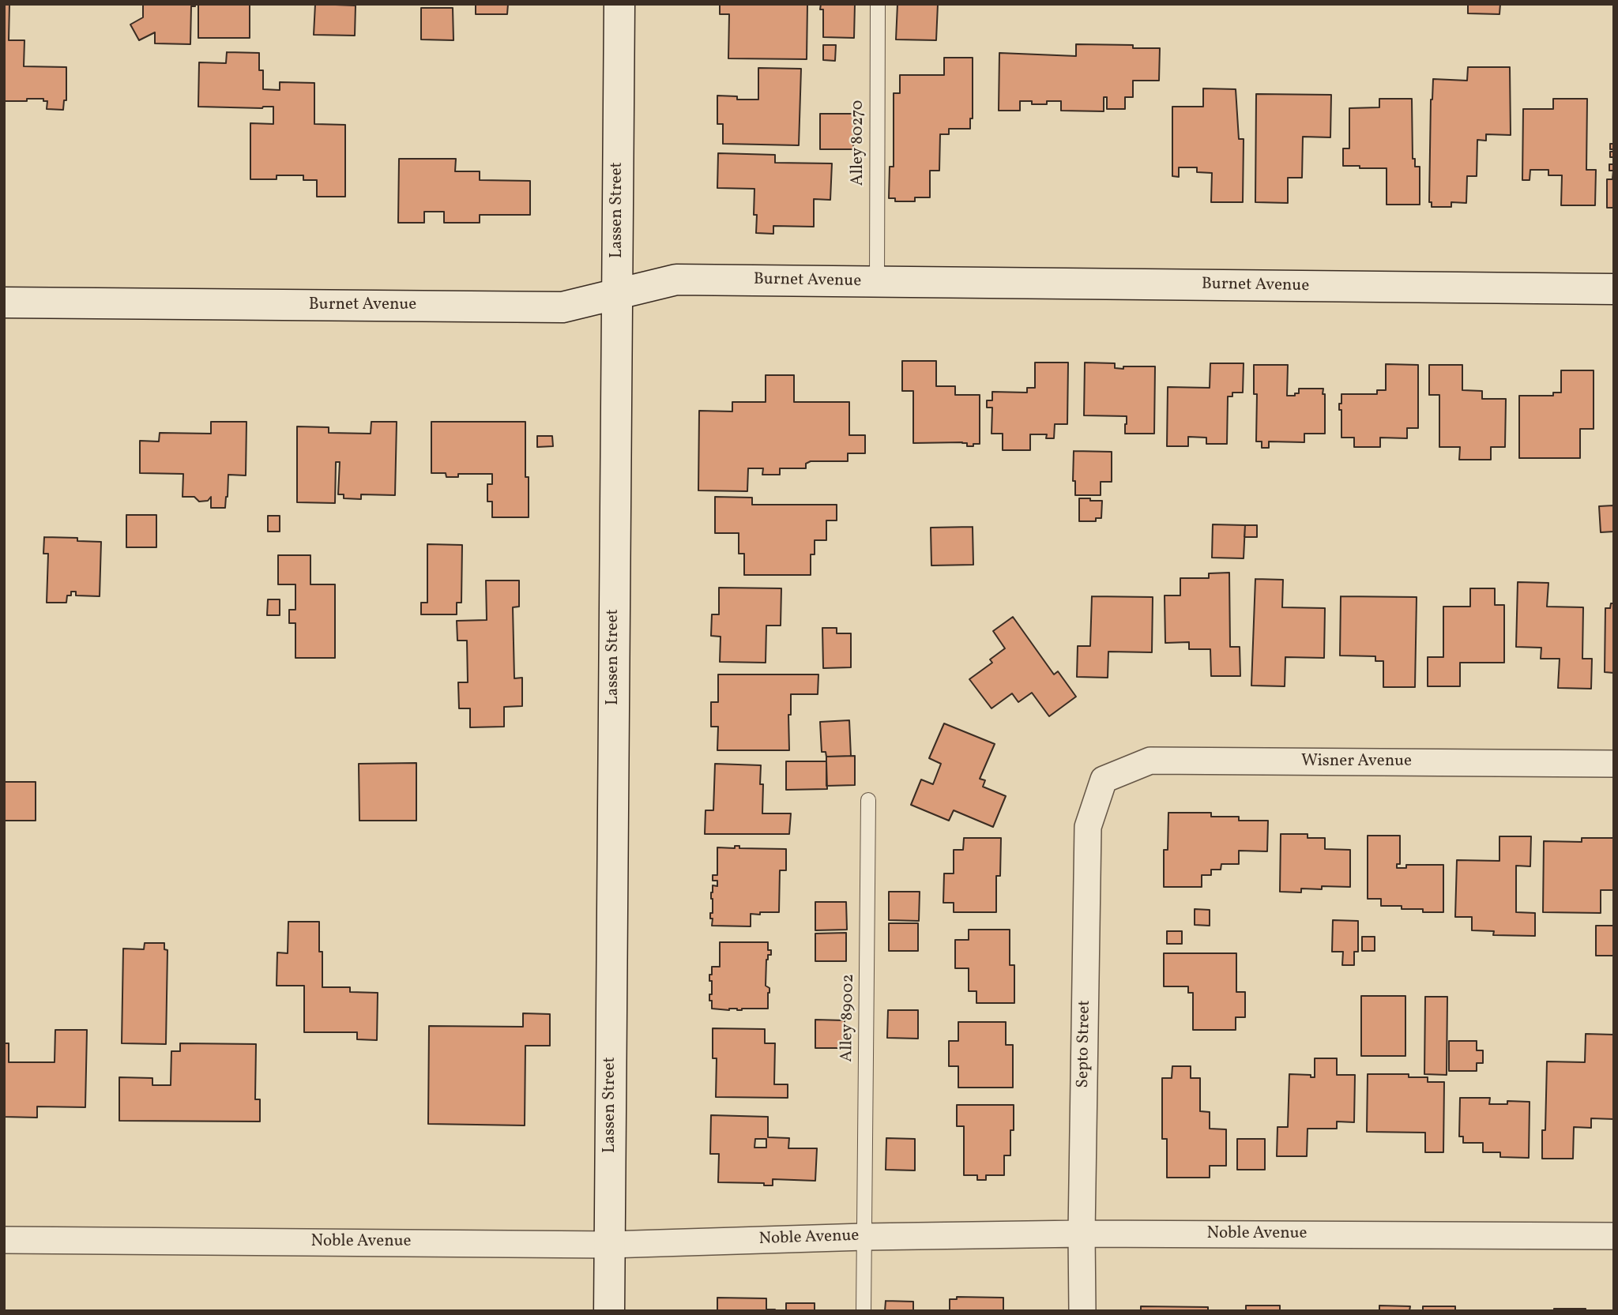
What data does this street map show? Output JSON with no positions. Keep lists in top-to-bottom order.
{
  "streets": {
    "street": [
      "Lassen Street",
      "Burnet Avenue",
      "Wisner Avenue",
      "Septo Street",
      "Noble Avenue"
    ],
    "lane": ["Alley 80270", "Alley 89002"]
  },
  "crossings": [
    ["Alley 80270", "Burnet Avenue"],
    ["Lassen Street", "Burnet Avenue"],
    ["Lassen Street", "Noble Avenue"],
    ["Wisner Avenue", "Septo Street"],
    ["Alley 89002", "Noble Avenue"],
    ["Septo Street", "Noble Avenue"]
  ]
}
